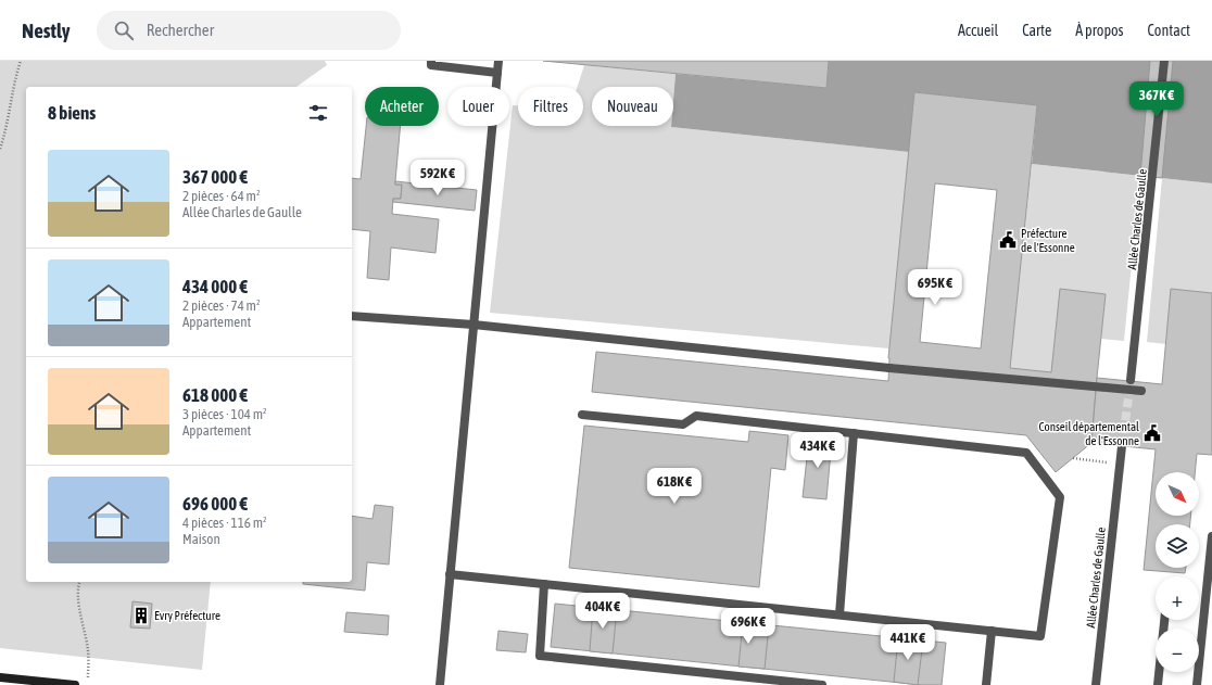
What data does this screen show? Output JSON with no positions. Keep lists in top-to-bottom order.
{
  "streets": {
    "street": ["Allée Charles de Gaulle"]
  },
  "places": {
    "public building": ["Préfecture de l'Essonne", "Conseil départemental de l'Essonne"],
    "building": ["Evry Préfecture"]
  },
  "north": "bottom right",
  "page": {
    "header": "Nestly",
    "search": "Rechercher",
    "nav": [
      "Accueil",
      "Carte",
      "À propos",
      "Contact"
    ],
    "price": [
      "367K €",
      "592K €",
      "695K €",
      "434K €",
      "618K €",
      "404K €",
      "696K €",
      "441K €"
    ],
    "chip": [
      "Acheter",
      "Louer",
      "Filtres",
      "Nouveau"
    ],
    "heading": "8 biens",
    "list": [
      {
        "name": "367 000 €",
        "note": "2 pièces · 64 m² · Allée Charles de Gaulle"
      },
      {
        "name": "434 000 €",
        "note": "2 pièces · 74 m² · Appartement"
      },
      {
        "name": "618 000 €",
        "note": "3 pièces · 104 m² · Appartement"
      },
      {
        "name": "696 000 €",
        "note": "4 pièces · 116 m² · Maison"
      }
    ],
    "map_buttons": ["+", "−"]
  }
}
